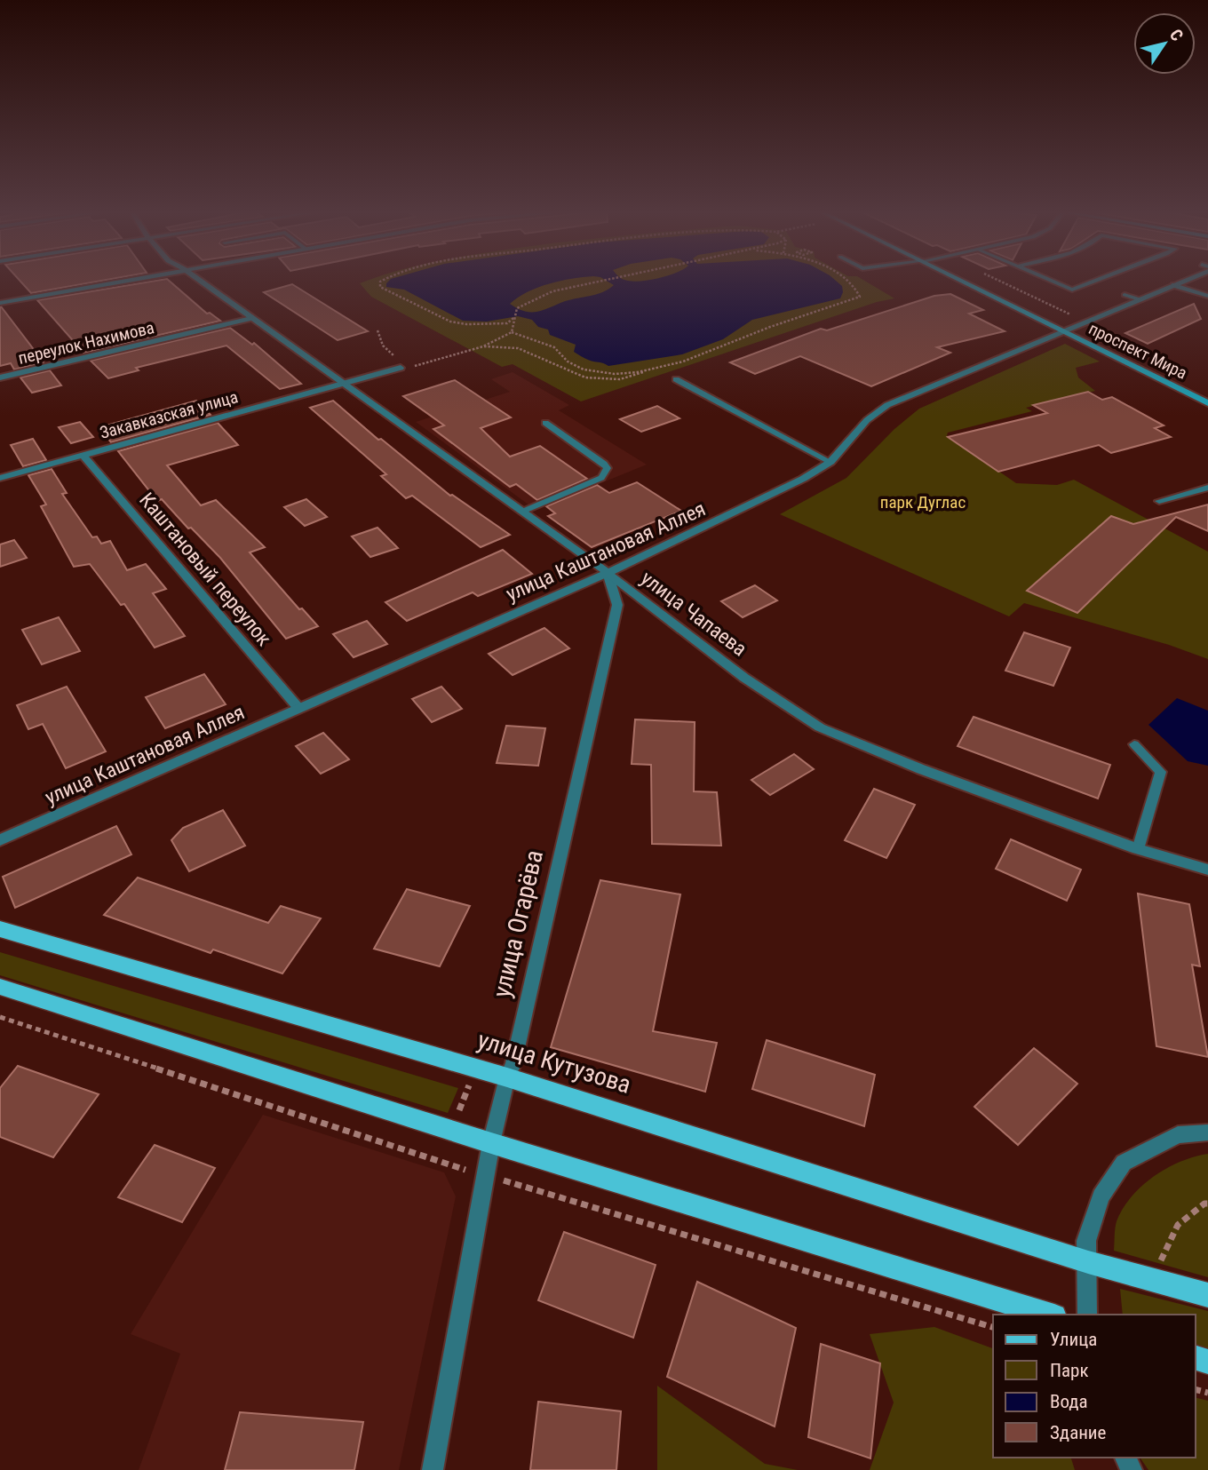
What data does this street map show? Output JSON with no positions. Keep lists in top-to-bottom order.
{
  "streets": {
    "main road": ["проспект Мира", "улица Кутузова"],
    "street": [
      "переулок Нахимова",
      "Закавказская улица",
      "улица Каштановая Аллея",
      "Каштановый переулок",
      "улица Чапаева",
      "улица Огарёва"
    ]
  },
  "crossings": [
    ["переулок Нахимова", "улица Чапаева"],
    ["проспект Мира", "улица Каштановая Аллея"],
    ["Закавказская улица", "Каштановый переулок"],
    ["Закавказская улица", "улица Чапаева"],
    ["улица Каштановая Аллея", "Каштановый переулок"],
    ["улица Каштановая Аллея", "улица Чапаева"],
    ["улица Каштановая Аллея", "улица Огарёва"],
    ["улица Чапаева", "улица Огарёва"],
    ["улица Огарёва", "улица Кутузова"]
  ],
  "parks": ["парк Дуглас"],
  "legend": [
    "Улица",
    "Парк",
    "Вода",
    "Здание"
  ],
  "north": "top right"
}
